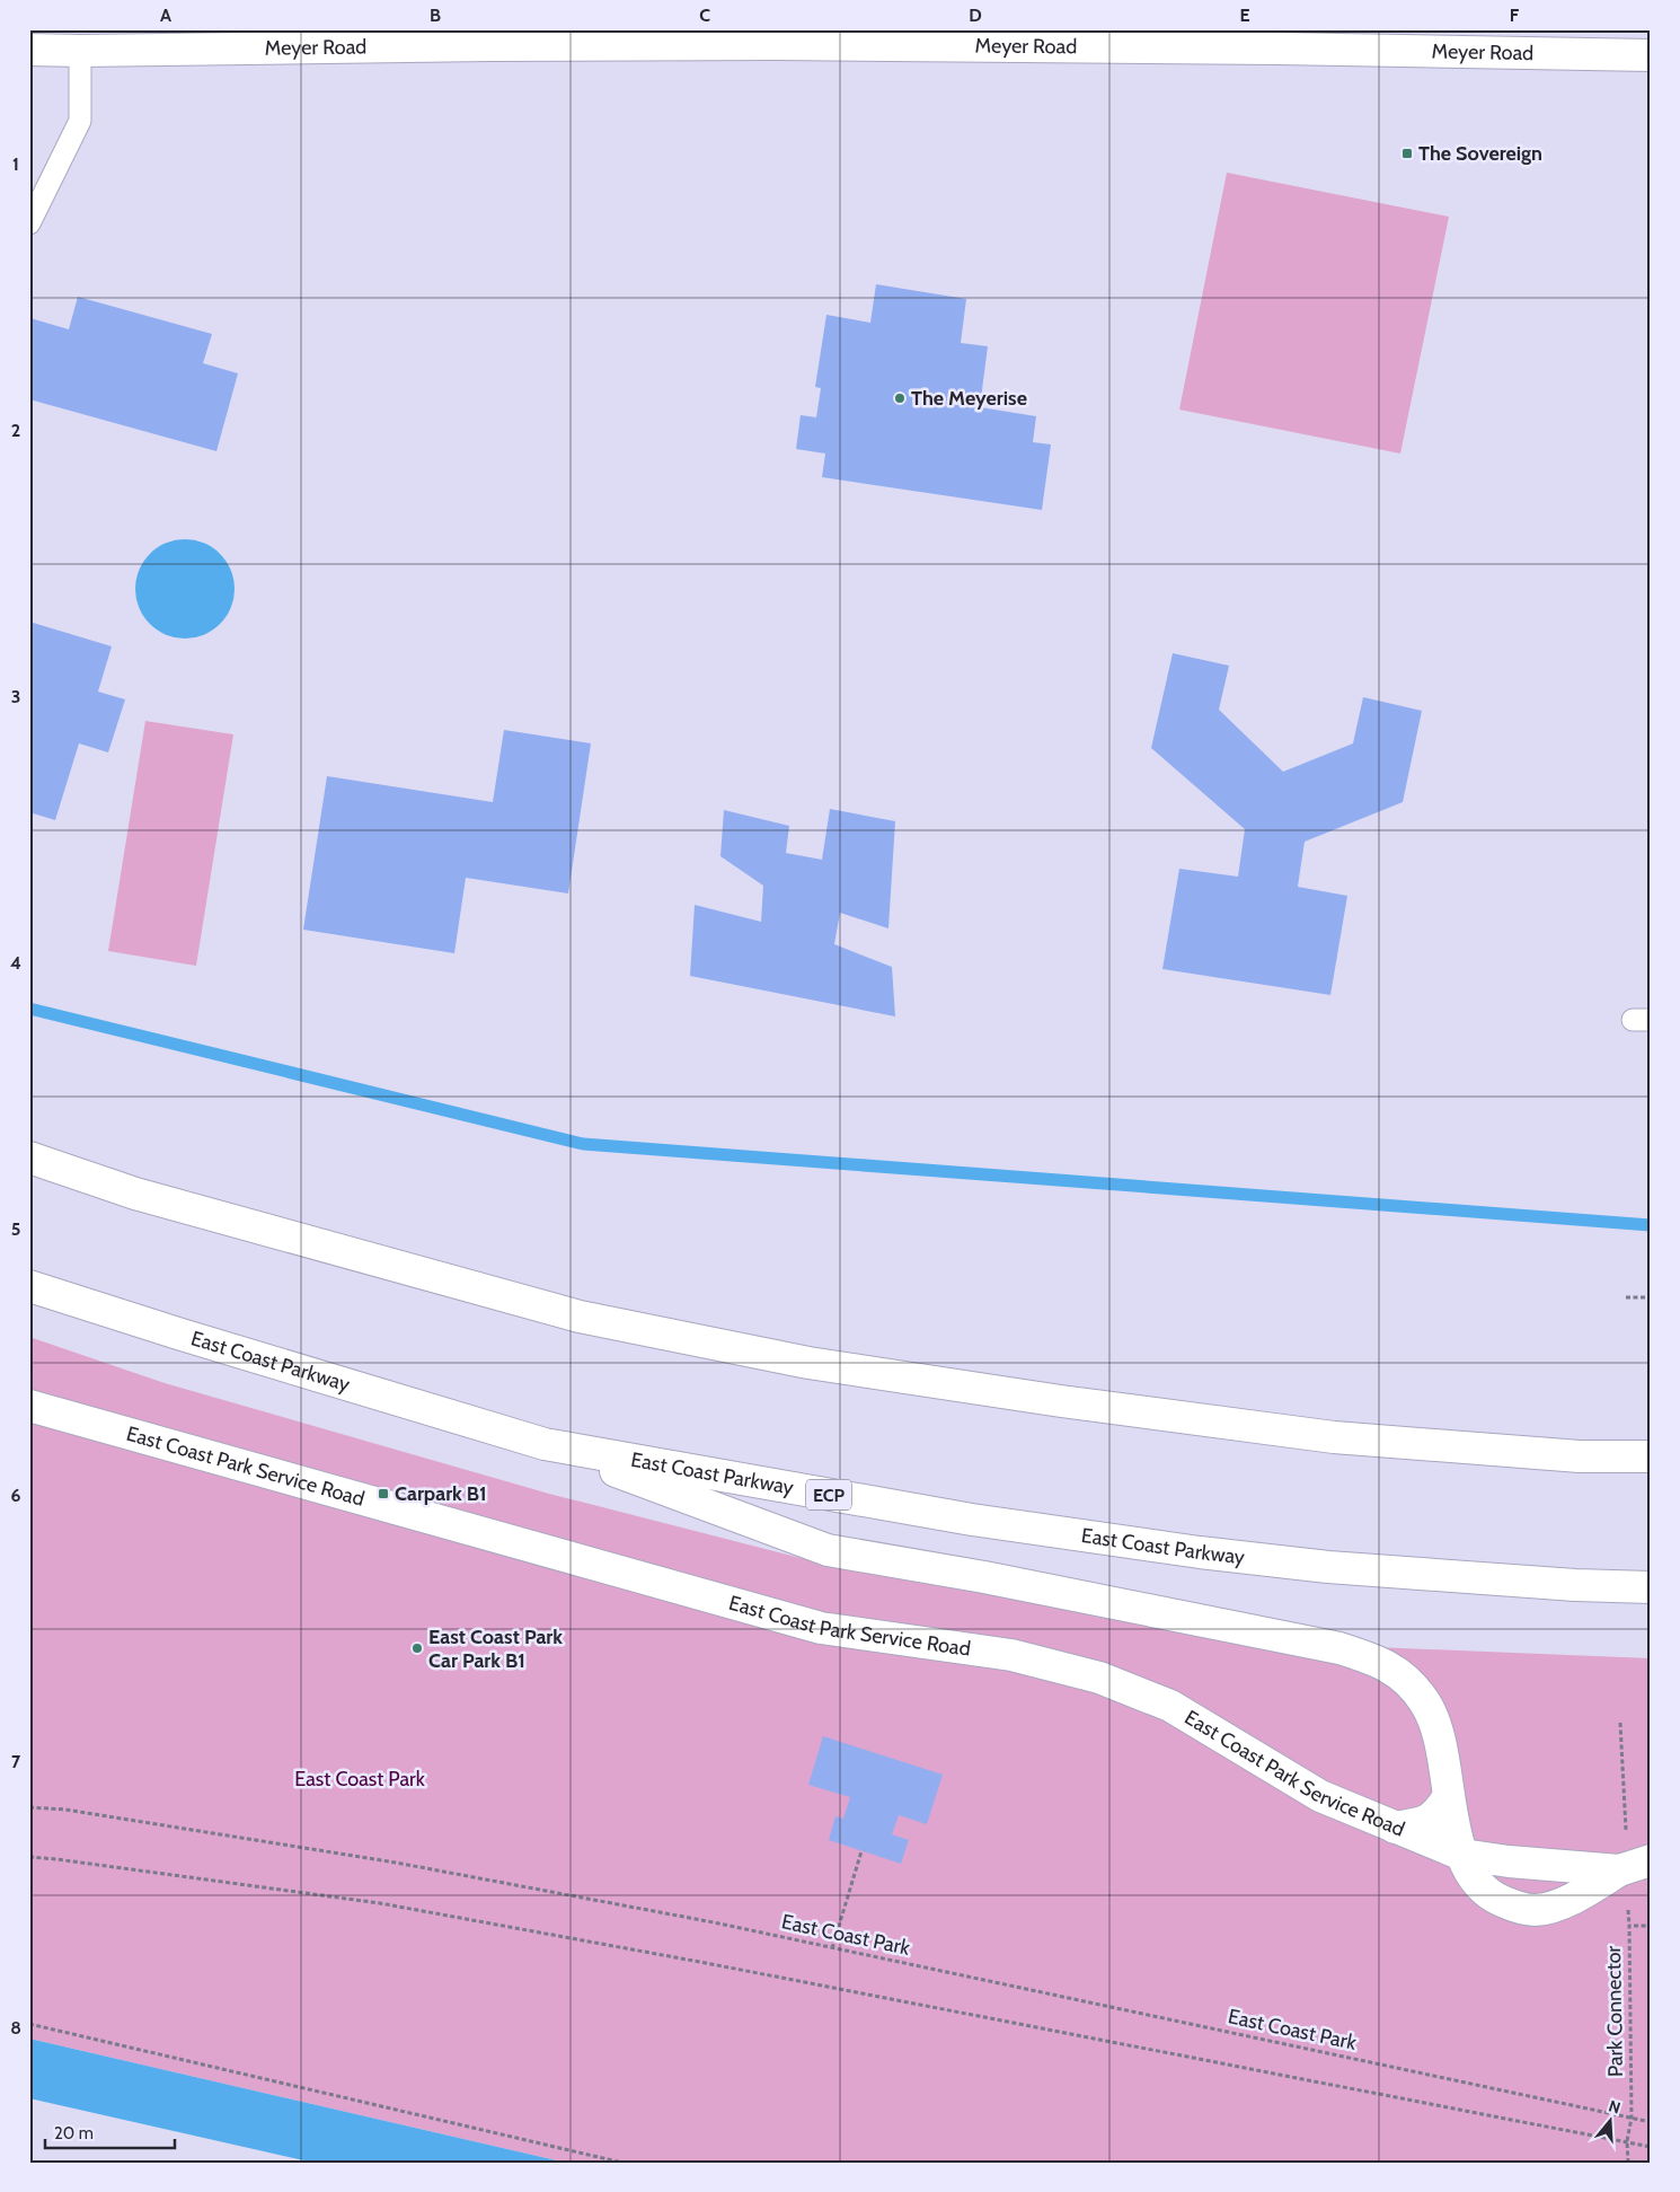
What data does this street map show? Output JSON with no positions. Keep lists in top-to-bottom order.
{
  "streets": {
    "main road": [
      "Meyer Road",
      "East Coast Parkway",
      "East Coast Park Service Road",
      "ECP"
    ],
    "path": ["East Coast Park", "Park Connector"]
  },
  "crossings": [
    ["East Coast Park", "Park Connector"]
  ],
  "parks": ["East Coast Park"],
  "places": {
    "transit": ["The Sovereign", "Carpark B1"],
    "other": ["The Meyerise", "East Coast Park Car Park B1"]
  },
  "scale_bar": "20 m",
  "north": "top",
  "grid": {
    "columns": [
      "A",
      "B",
      "C",
      "D",
      "E",
      "F"
    ],
    "rows": [
      "1",
      "2",
      "3",
      "4",
      "5",
      "6",
      "7",
      "8"
    ]
  }
}
